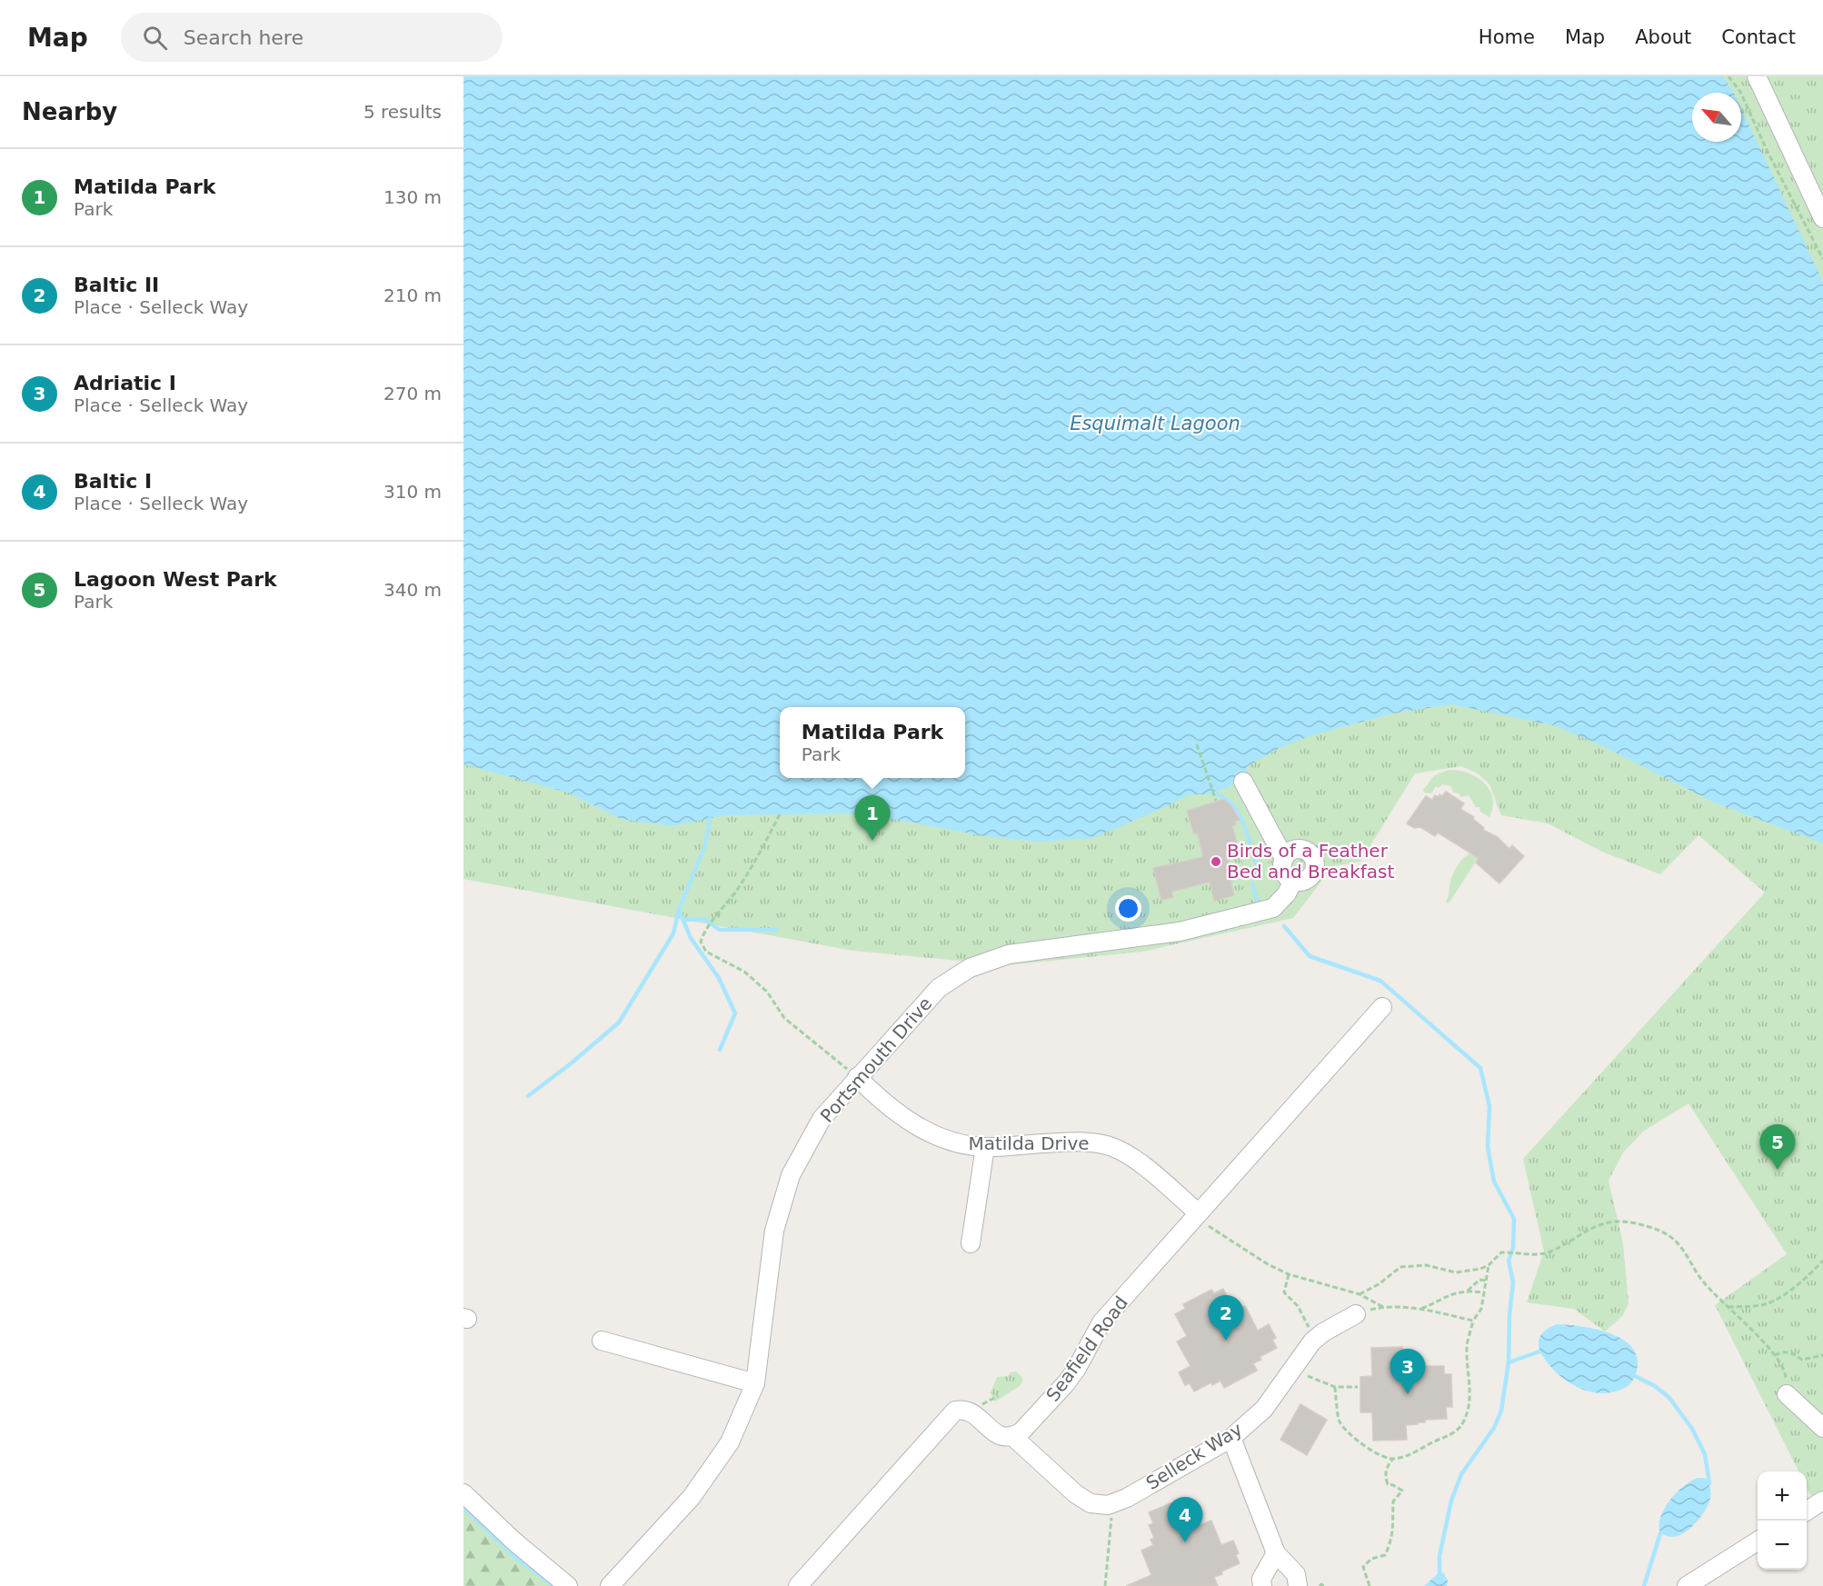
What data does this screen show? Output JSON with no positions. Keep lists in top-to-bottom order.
{
  "streets": {
    "street": [
      "Portsmouth Drive",
      "Matilda Drive",
      "Seafield Road",
      "Selleck Way"
    ]
  },
  "crossings": [
    ["Portsmouth Drive", "Matilda Drive"],
    ["Matilda Drive", "Seafield Road"],
    ["Seafield Road", "Selleck Way"]
  ],
  "water": ["Esquimalt Lagoon"],
  "places": ["Birds of a Feather Bed and Breakfast"],
  "north": "top left",
  "page": {
    "header": "Map",
    "search": "Search here",
    "nav": [
      "Home",
      "Map",
      "About",
      "Contact"
    ],
    "heading": ["Nearby", "5 results"],
    "list": [
      {
        "mark": "1",
        "name": "Matilda Park",
        "note": "Park",
        "value": "130 m"
      },
      {
        "mark": "2",
        "name": "Baltic II",
        "note": "Place · Selleck Way",
        "value": "210 m"
      },
      {
        "mark": "3",
        "name": "Adriatic I",
        "note": "Place · Selleck Way",
        "value": "270 m"
      },
      {
        "mark": "4",
        "name": "Baltic I",
        "note": "Place · Selleck Way",
        "value": "310 m"
      },
      {
        "mark": "5",
        "name": "Lagoon West Park",
        "note": "Park",
        "value": "340 m"
      }
    ],
    "popup": ["Matilda Park", "Park"],
    "pins": [
      "1",
      "5",
      "2",
      "3",
      "4"
    ],
    "map_buttons": ["+", "−"]
  }
}
